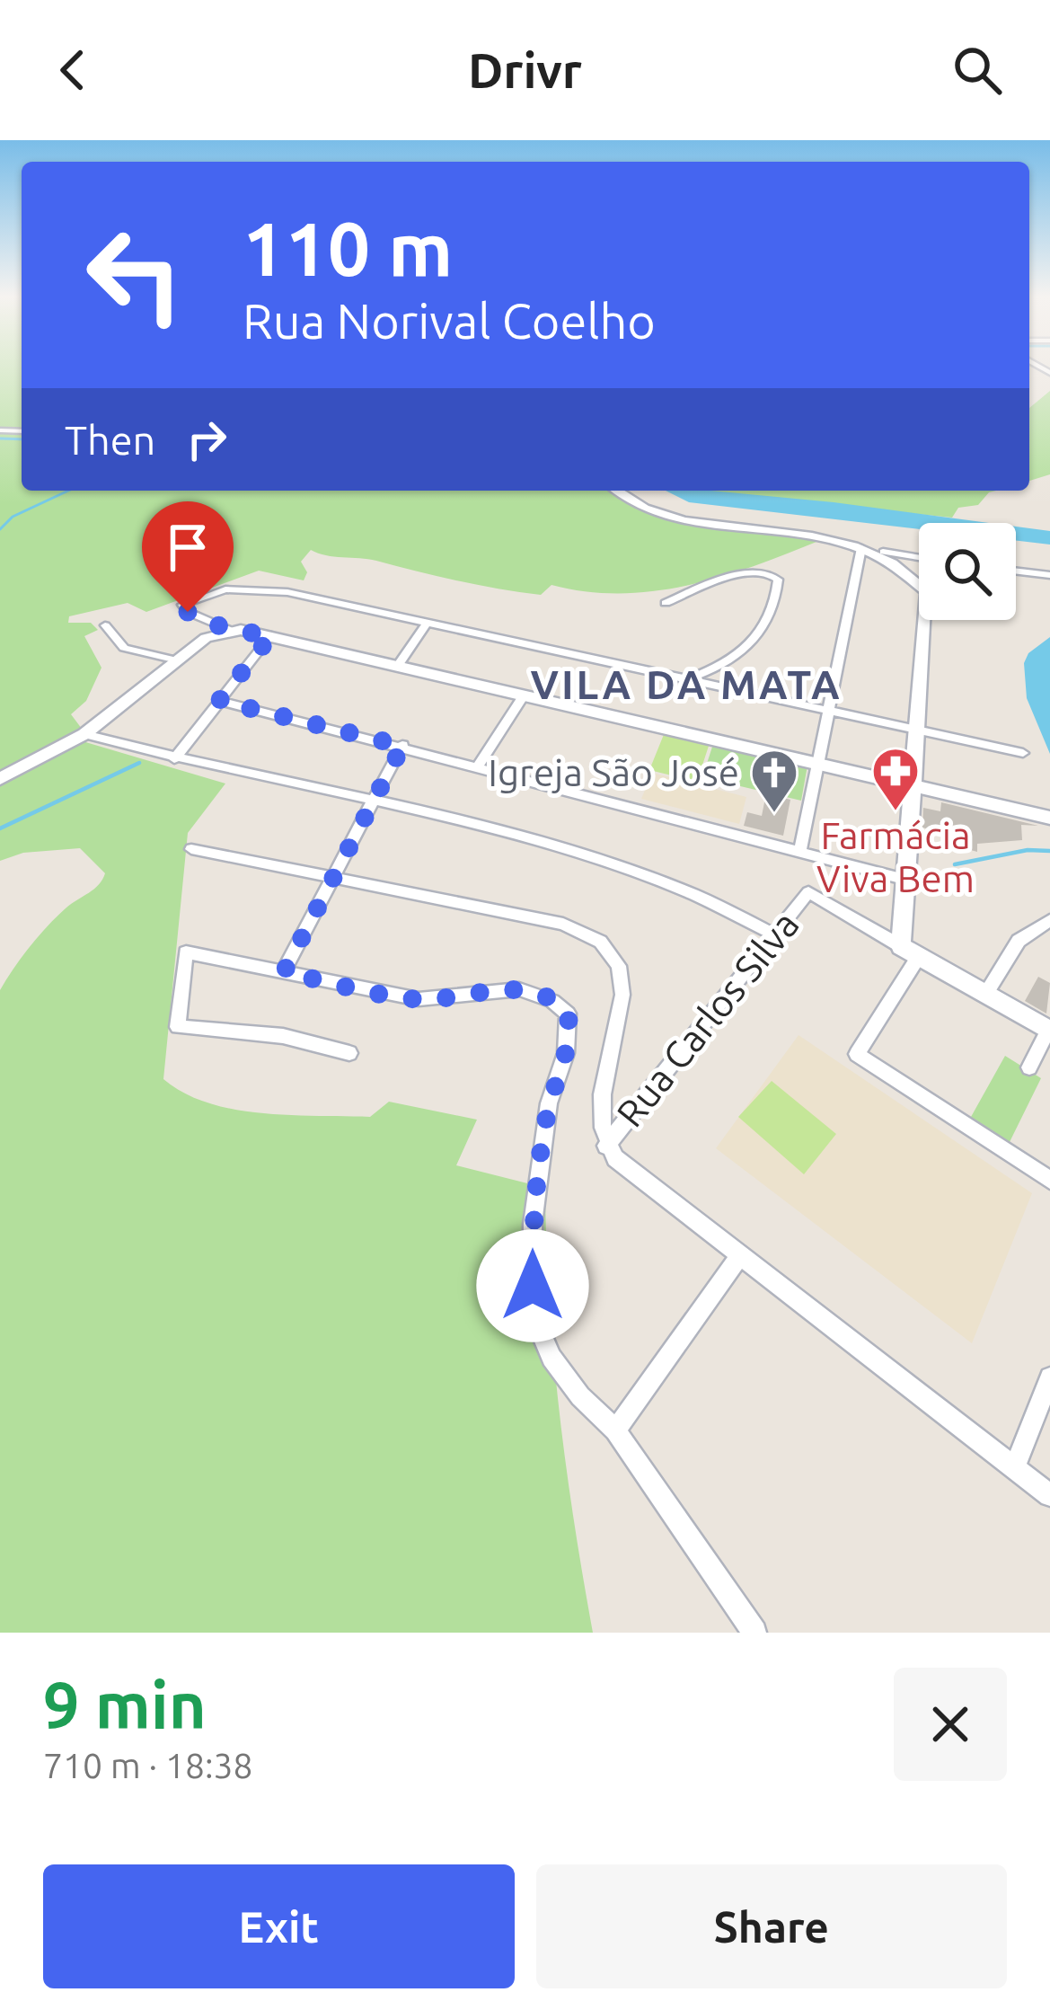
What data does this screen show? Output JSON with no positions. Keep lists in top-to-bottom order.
{
  "streets": {
    "street": ["Rua Carlos Silva"]
  },
  "districts": ["VILA DA MATA"],
  "places": {
    "pharmacy": ["Farmácia Viva Bem"],
    "church": ["Igreja São José"]
  },
  "page": {
    "header": "Drivr",
    "turn": ["110 m", "Rua Norival Coelho"],
    "then": "Then",
    "heading": ["9 min", "710 m · 18:38"],
    "buttons": ["Exit", "Share"]
  }
}
